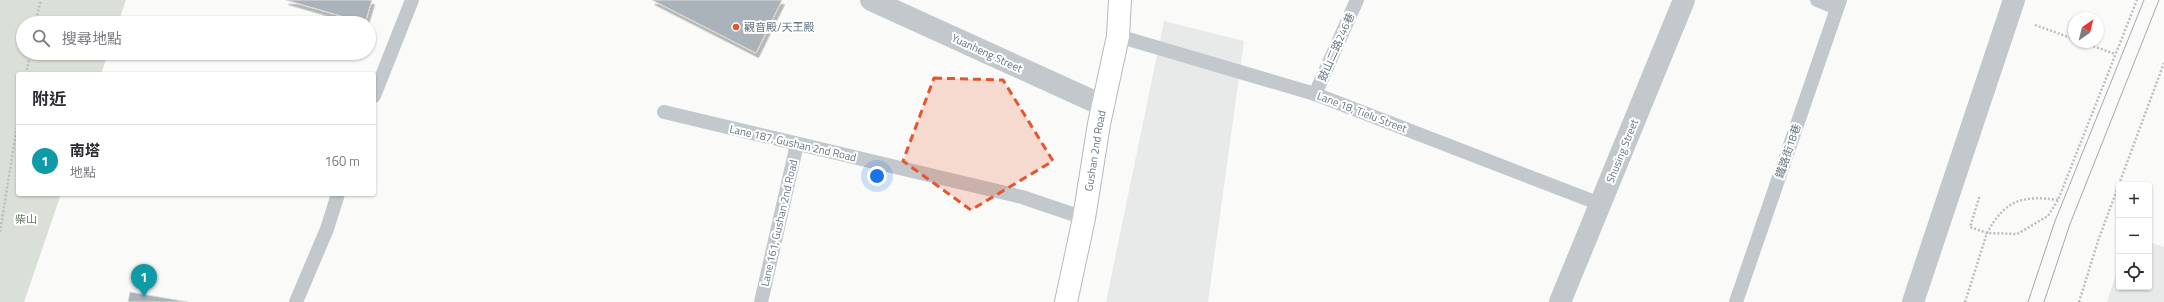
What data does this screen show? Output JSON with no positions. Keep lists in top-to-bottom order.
{
  "streets": {
    "street": ["Yuanheng Street", "Gushan 2nd Road", "Shusing Street"],
    "lane": [
      "鼓山二路246巷",
      "Lane 18, Tielu Street",
      "Lane 187, Gushan 2nd Road",
      "鐵路街18巷",
      "Lane 161, Gushan 2nd Road"
    ]
  },
  "crossings": [
    ["鼓山二路246巷", "Lane 18, Tielu Street"],
    ["Yuanheng Street", "Gushan 2nd Road"],
    ["Lane 18, Tielu Street", "Gushan 2nd Road"],
    ["Lane 18, Tielu Street", "Shusing Street"],
    ["Lane 187, Gushan 2nd Road", "Gushan 2nd Road"],
    ["Lane 187, Gushan 2nd Road", "Lane 161, Gushan 2nd Road"]
  ],
  "parks": ["柴山"],
  "places": ["觀音殿/天王殿"],
  "north": "top right",
  "page": {
    "search": "搜尋地點",
    "heading": "附近",
    "list": [
      {
        "mark": "1",
        "name": "南塔",
        "note": "地點",
        "value": "160 m"
      }
    ],
    "map_buttons": ["+", "−"],
    "pins": "1"
  }
}
